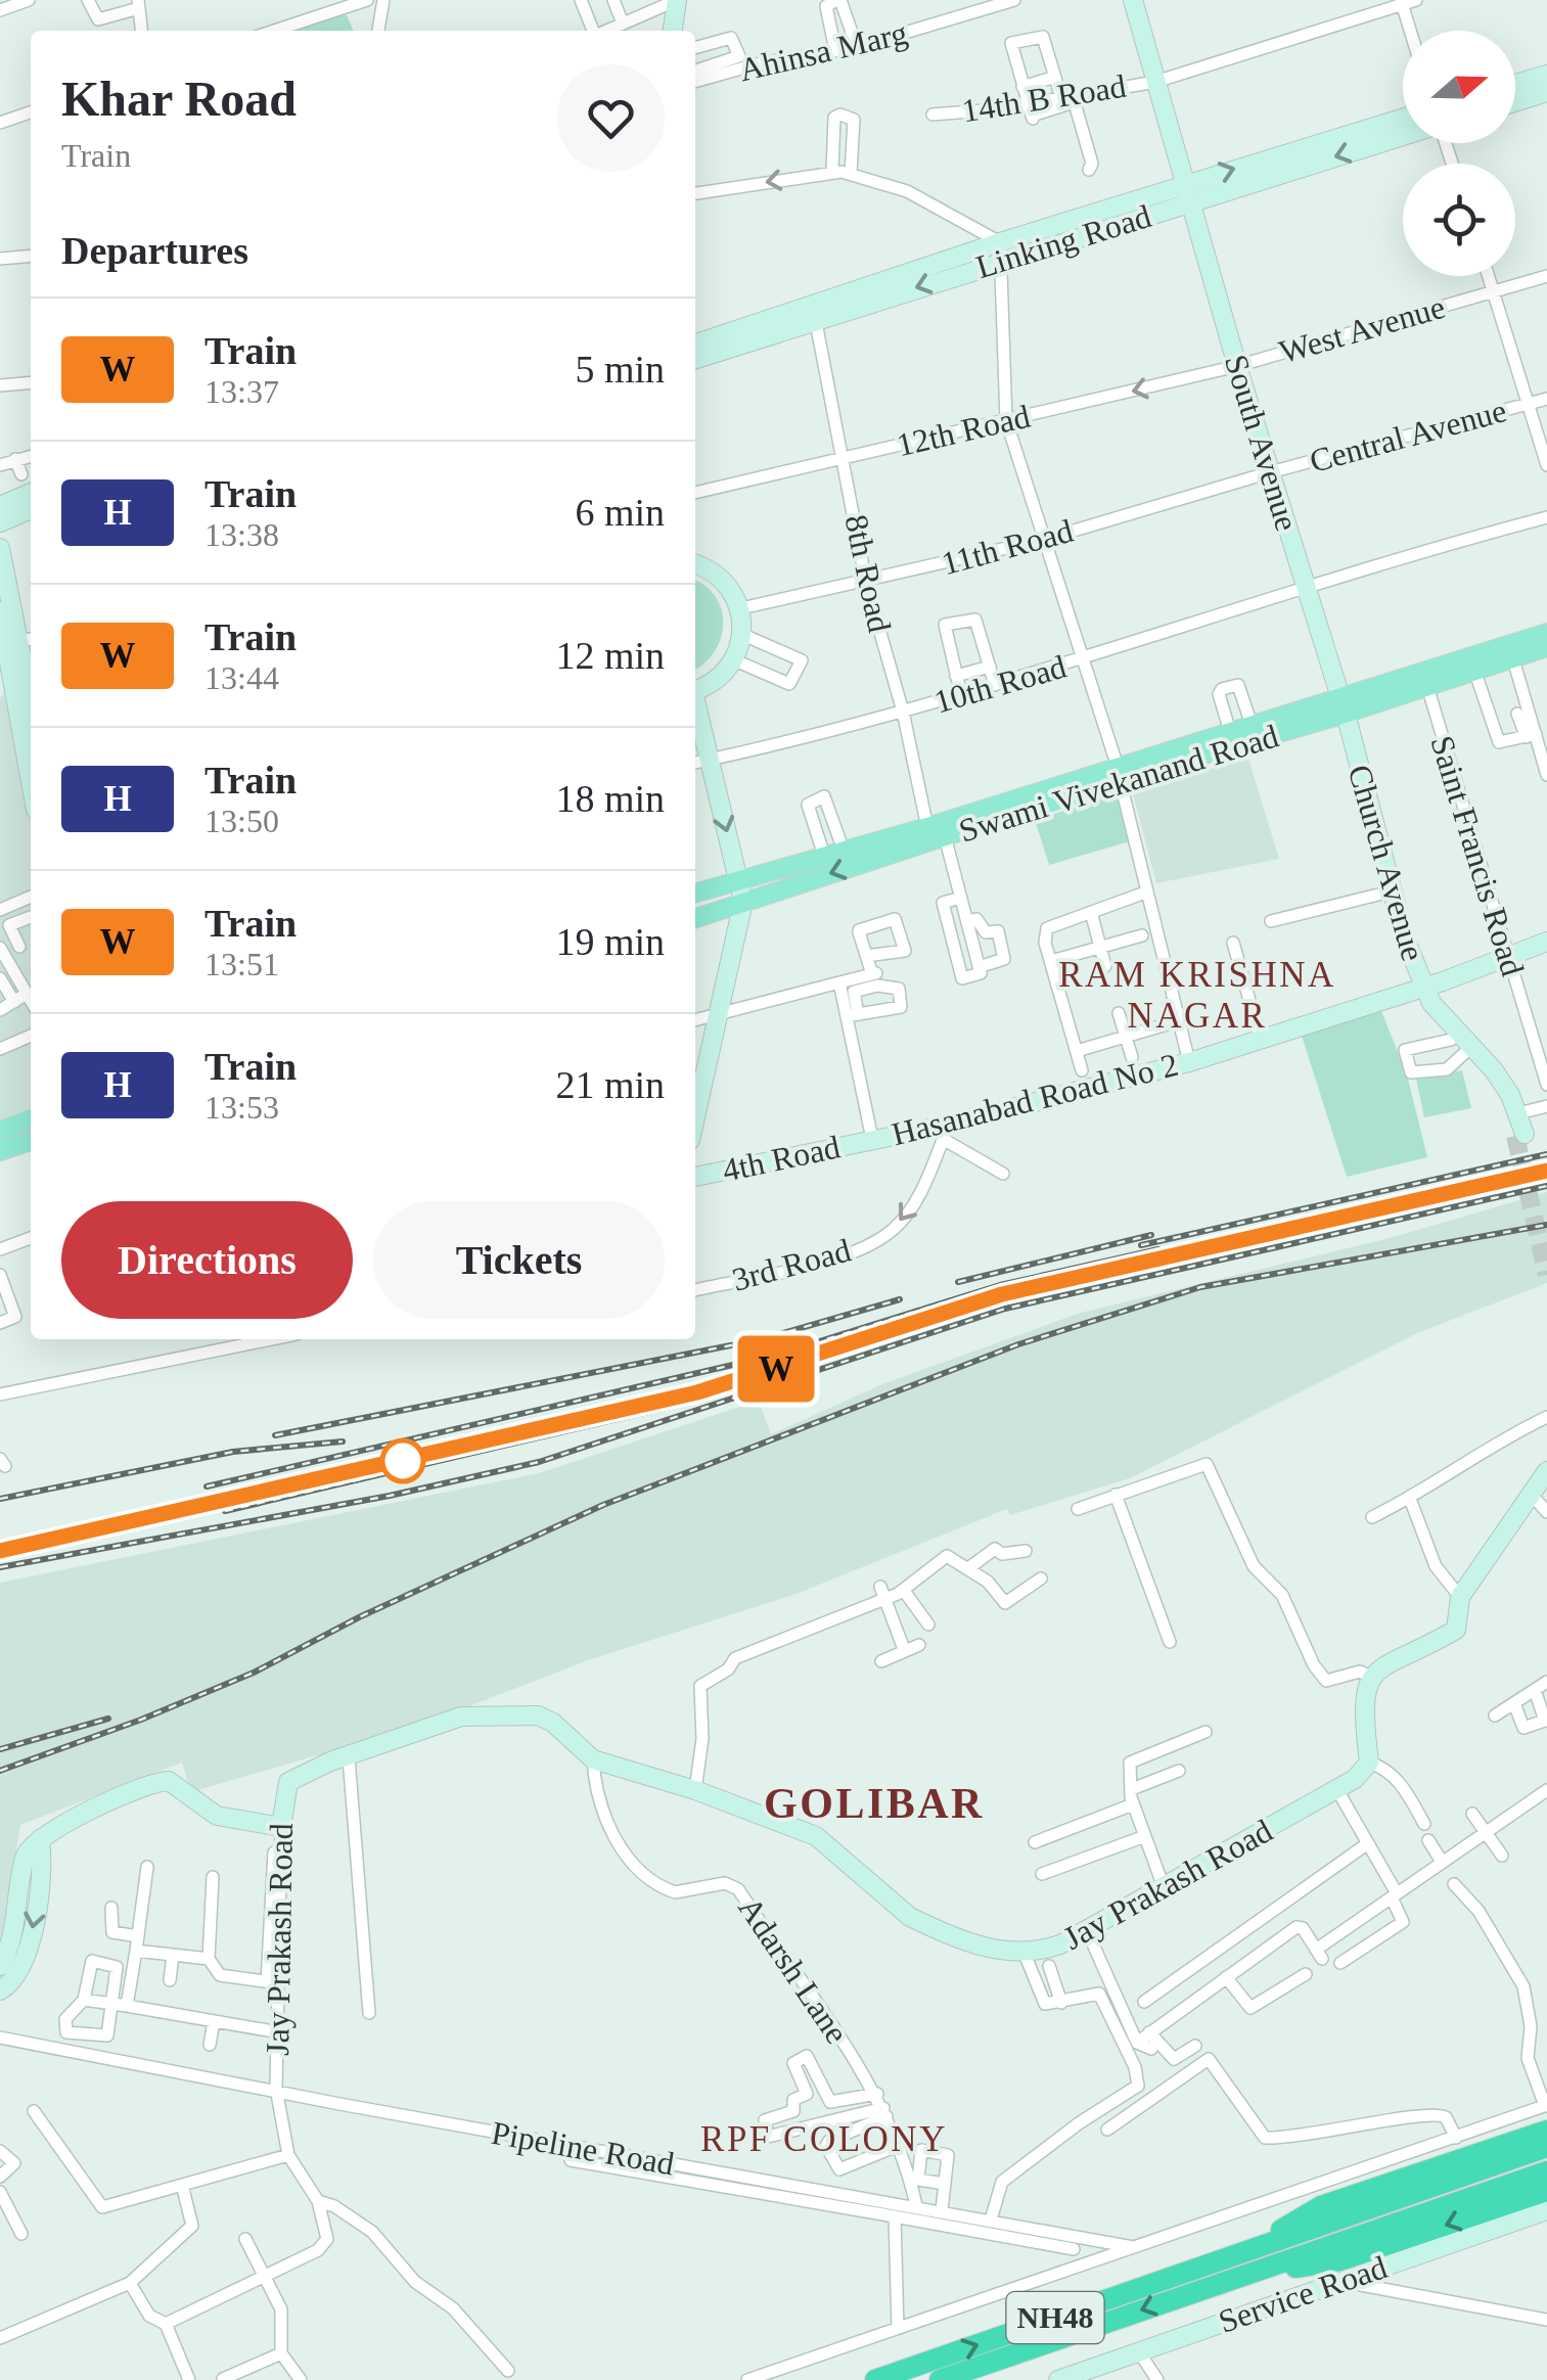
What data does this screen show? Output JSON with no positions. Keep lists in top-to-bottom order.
{
  "streets": {
    "highway": ["NH48"],
    "main road": ["Swami Vivekanand Road"],
    "street": [
      "Ahinsa Marg",
      "14th B Road",
      "Linking Road",
      "West Avenue",
      "12th Road",
      "Central Avenue",
      "South Avenue",
      "11th Road",
      "8th Road",
      "10th Road",
      "Saint Francis Road",
      "Church Avenue",
      "Hasanabad Road No 2",
      "4th Road",
      "3rd Road",
      "Jay Prakash Road",
      "Adarsh Lane",
      "Pipeline Road",
      "Service Road"
    ]
  },
  "crossings": [
    ["14th B Road", "South Avenue"],
    ["Linking Road", "South Avenue"],
    ["Linking Road", "8th Road"],
    ["West Avenue", "12th Road"],
    ["West Avenue", "South Avenue"],
    ["12th Road", "South Avenue"],
    ["12th Road", "8th Road"],
    ["Central Avenue", "South Avenue"],
    ["Central Avenue", "11th Road"],
    ["South Avenue", "11th Road"],
    ["South Avenue", "10th Road"],
    ["South Avenue", "Swami Vivekanand Road"],
    ["South Avenue", "Church Avenue"],
    ["11th Road", "8th Road"],
    ["8th Road", "10th Road"],
    ["8th Road", "Swami Vivekanand Road"],
    ["Swami Vivekanand Road", "Saint Francis Road"],
    ["Swami Vivekanand Road", "Church Avenue"],
    ["Saint Francis Road", "Hasanabad Road No 2"],
    ["Church Avenue", "Hasanabad Road No 2"],
    ["Hasanabad Road No 2", "4th Road"],
    ["Hasanabad Road No 2", "3rd Road"],
    ["Jay Prakash Road", "Adarsh Lane"],
    ["Jay Prakash Road", "Pipeline Road"],
    ["Adarsh Lane", "Pipeline Road"]
  ],
  "one_way": ["12th Road", "3rd Road"],
  "districts": ["RAM KRISHNA NAGAR", "GOLIBAR", "RPF COLONY"],
  "north": "right",
  "page": {
    "on_map": "W",
    "heading": [
      ["Khar Road", "Train"],
      "Departures"
    ],
    "list": [
      {
        "mark": "W",
        "name": "Train",
        "note": "13:37",
        "value": "5 min"
      },
      {
        "mark": "H",
        "name": "Train",
        "note": "13:38",
        "value": "6 min"
      },
      {
        "mark": "W",
        "name": "Train",
        "note": "13:44",
        "value": "12 min"
      },
      {
        "mark": "H",
        "name": "Train",
        "note": "13:50",
        "value": "18 min"
      },
      {
        "mark": "W",
        "name": "Train",
        "note": "13:51",
        "value": "19 min"
      },
      {
        "mark": "H",
        "name": "Train",
        "note": "13:53",
        "value": "21 min"
      }
    ],
    "buttons": ["Directions", "Tickets"]
  }
}
